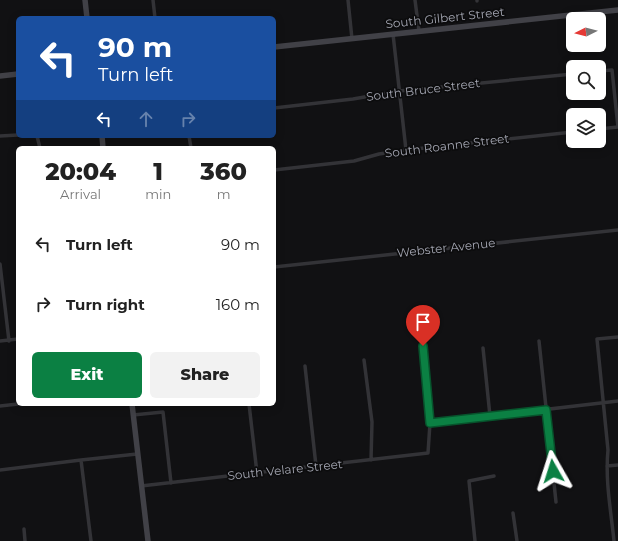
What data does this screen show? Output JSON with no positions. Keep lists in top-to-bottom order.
{
  "streets": {
    "street": [
      "South Gilbert Street",
      "South Bruce Street",
      "South Roanne Street",
      "Webster Avenue",
      "South Velare Street"
    ]
  },
  "north": "left",
  "page": {
    "turn": ["90 m", "Turn left"],
    "eta": [
      "20:04",
      "Arrival",
      "1",
      "min",
      "360",
      "m"
    ],
    "list": [
      {
        "name": "Turn left",
        "value": "90 m"
      },
      {
        "name": "Turn right",
        "value": "160 m"
      }
    ],
    "buttons": ["Exit", "Share"]
  }
}
